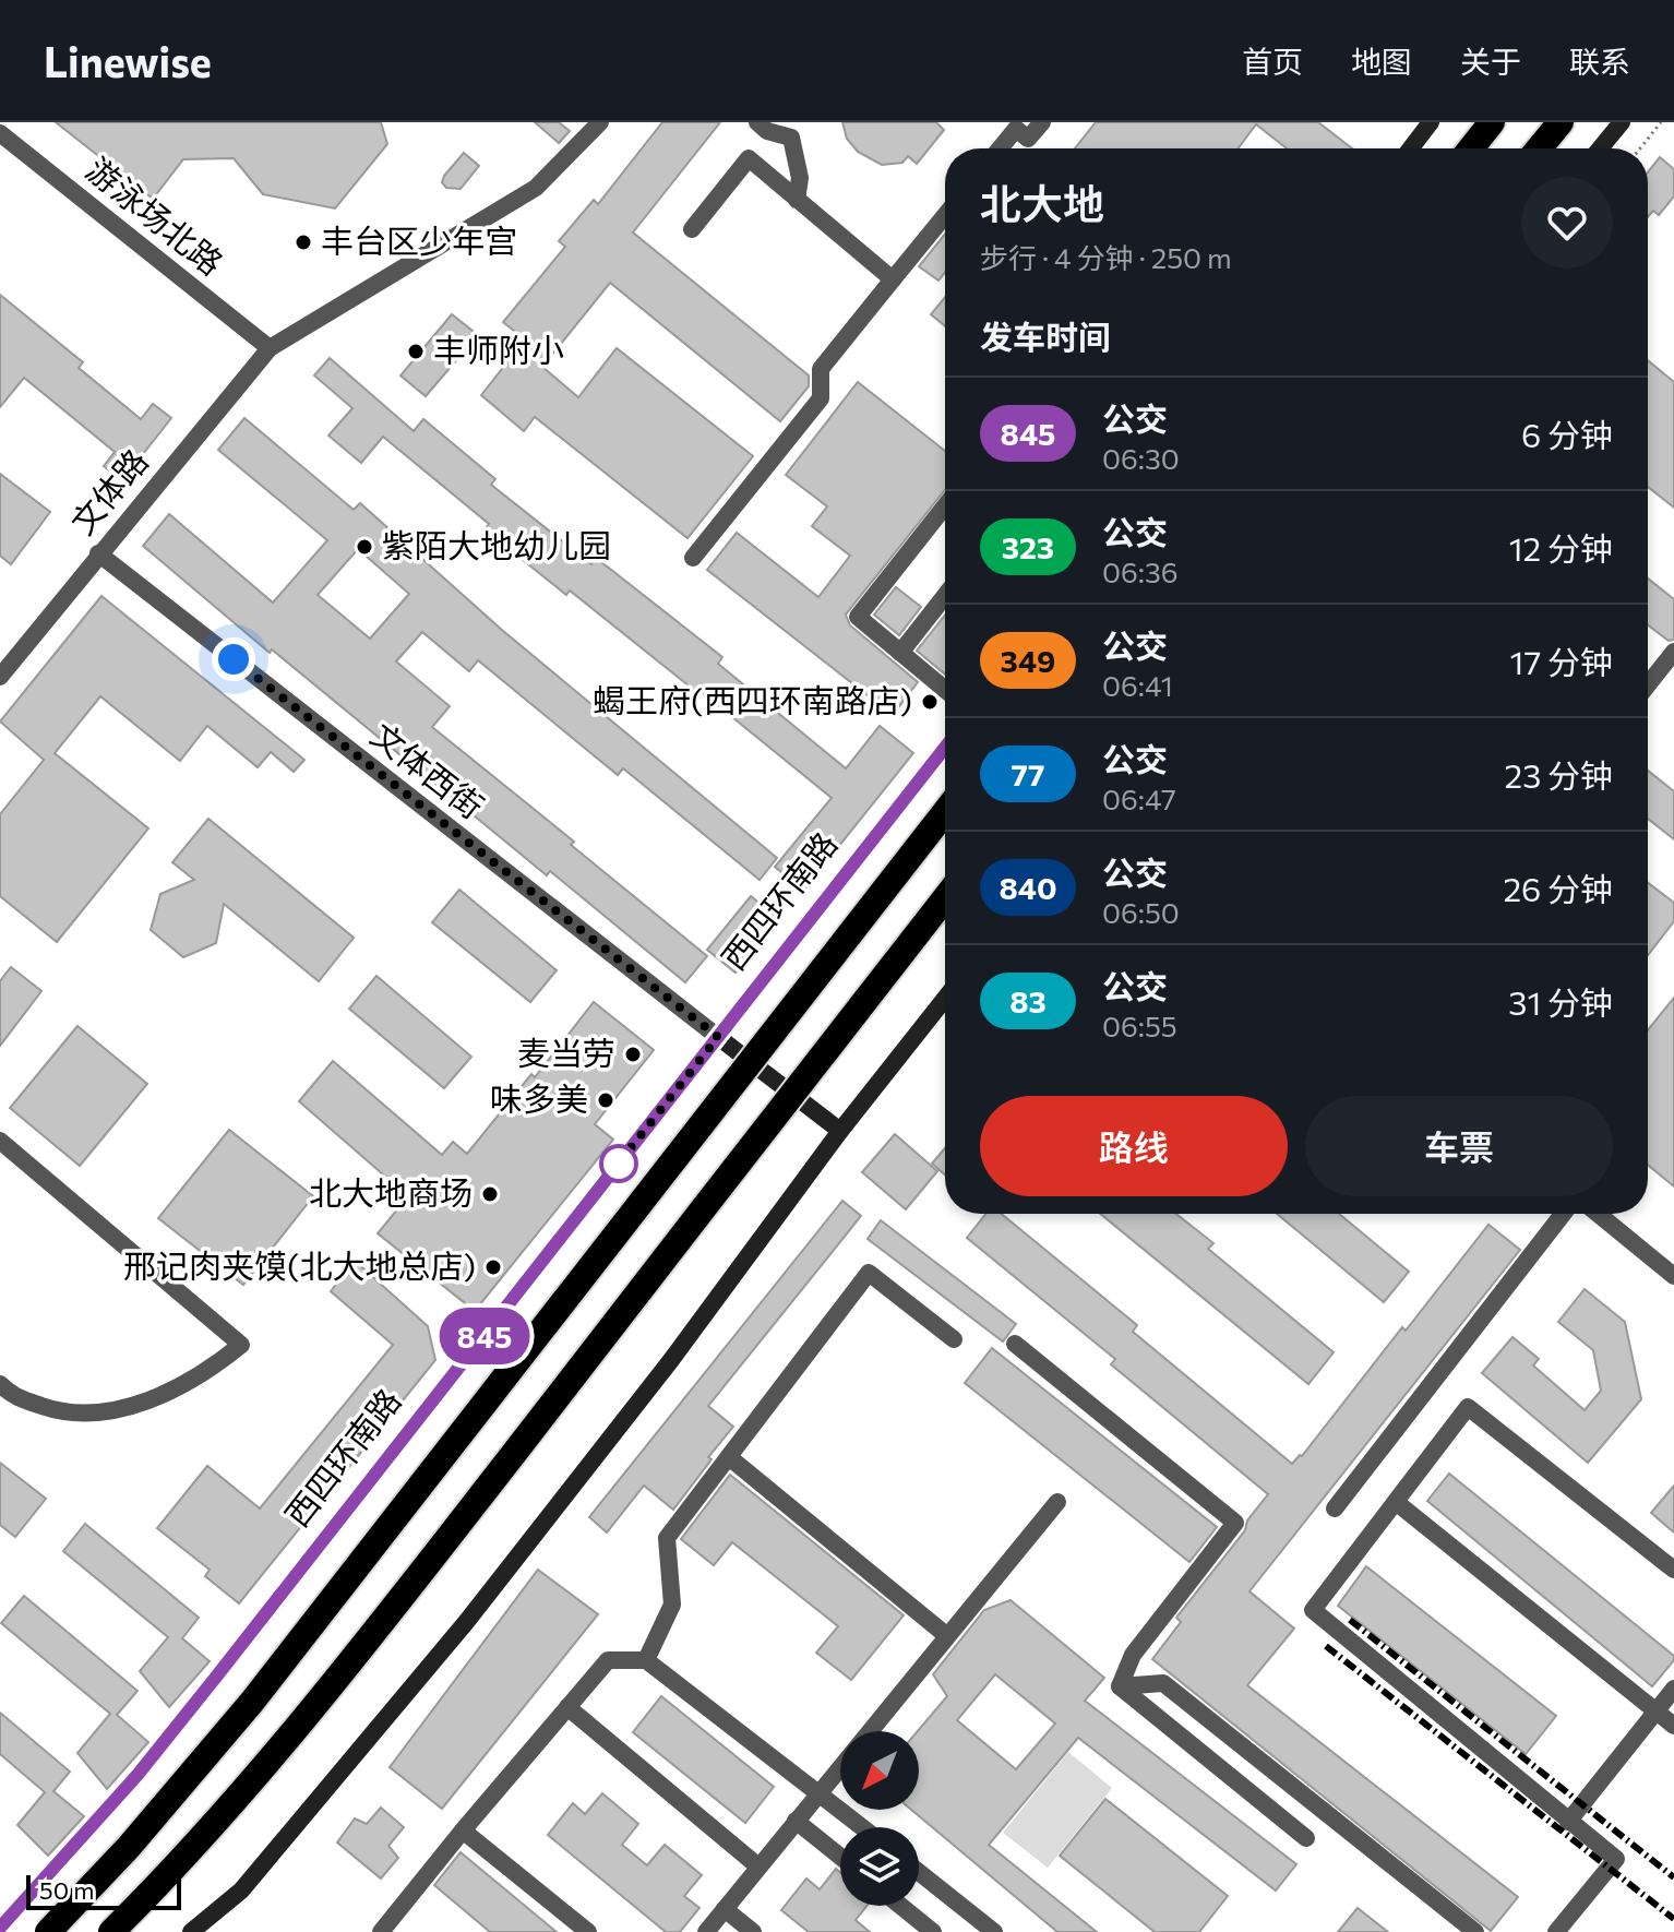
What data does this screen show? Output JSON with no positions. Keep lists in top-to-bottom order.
{
  "streets": {
    "street": [
      "游泳场北路",
      "文体路",
      "文体西街",
      "西四环南路"
    ]
  },
  "crossings": [
    ["游泳场北路", "文体路"],
    ["文体路", "文体西街"],
    ["文体西街", "西四环南路"]
  ],
  "places": [
    "丰台区少年宫",
    "丰师附小",
    "紫陌大地幼儿园",
    "蝎王府(西四环南路店)",
    "麦当劳",
    "味多美",
    "北大地商场",
    "邢记肉夹馍(北大地总店)"
  ],
  "lines": ["bus line 845"],
  "scale_bar": "50 m",
  "north": "bottom left",
  "page": {
    "header": "Linewise",
    "nav": [
      "首页",
      "地图",
      "关于",
      "联系"
    ],
    "on_map": "845",
    "heading": [
      ["北大地", "步行 · 4 分钟 · 250 m"],
      "发车时间"
    ],
    "list": [
      {
        "mark": "845",
        "name": "公交",
        "note": "06:30",
        "value": "6 分钟"
      },
      {
        "mark": "323",
        "name": "公交",
        "note": "06:36",
        "value": "12 分钟"
      },
      {
        "mark": "349",
        "name": "公交",
        "note": "06:41",
        "value": "17 分钟"
      },
      {
        "mark": "77",
        "name": "公交",
        "note": "06:47",
        "value": "23 分钟"
      },
      {
        "mark": "840",
        "name": "公交",
        "note": "06:50",
        "value": "26 分钟"
      },
      {
        "mark": "83",
        "name": "公交",
        "note": "06:55",
        "value": "31 分钟"
      }
    ],
    "buttons": ["路线", "车票"],
    "scale": "50 m"
  }
}
